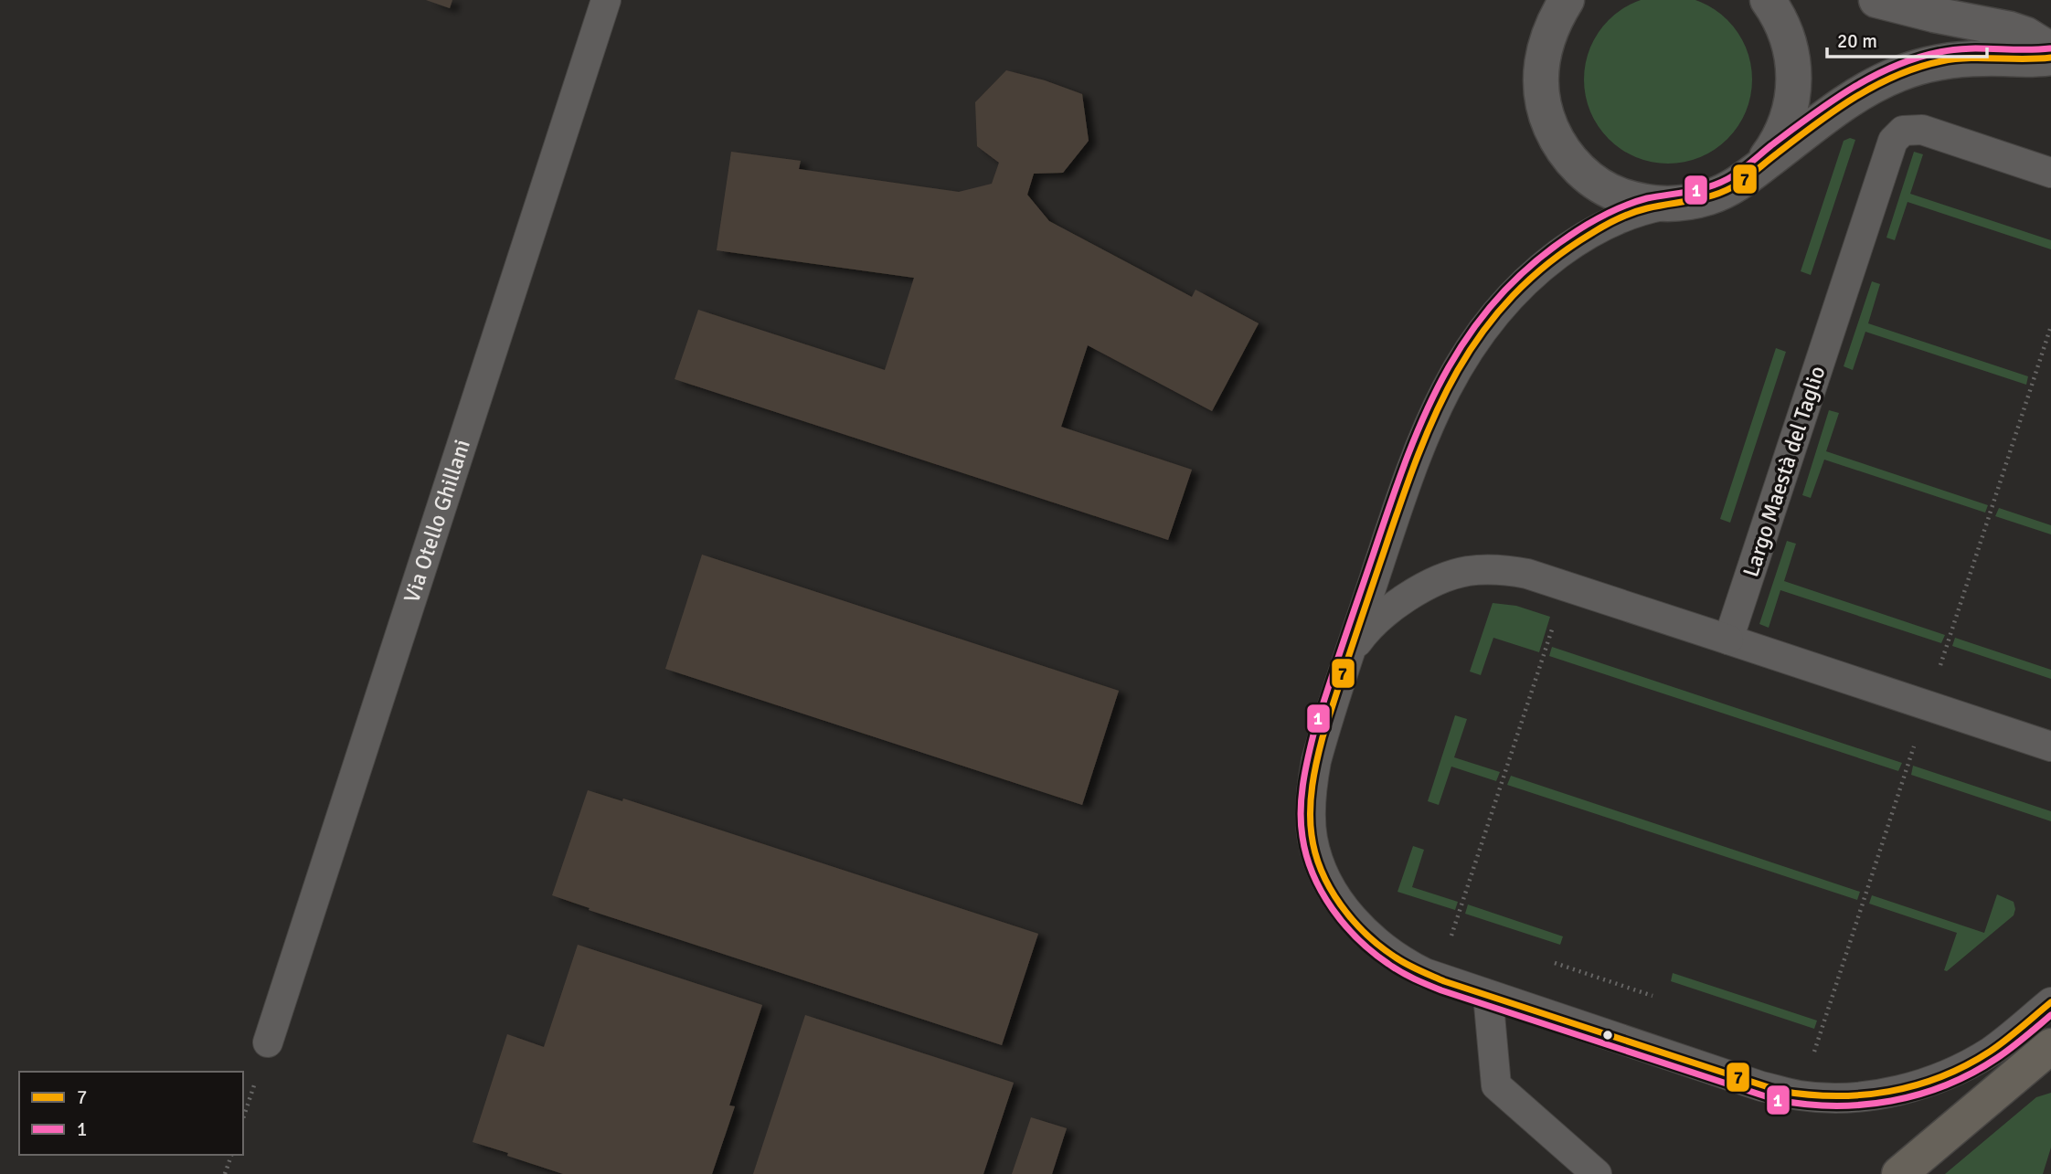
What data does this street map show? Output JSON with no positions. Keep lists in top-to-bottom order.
{
  "streets": {
    "lane": ["Largo Maestà del Taglio", "Via Otello Ghillani"]
  },
  "lines": ["transit line 1", "transit line 7"],
  "legend": ["7", "1"],
  "scale_bar": "20 m"
}
